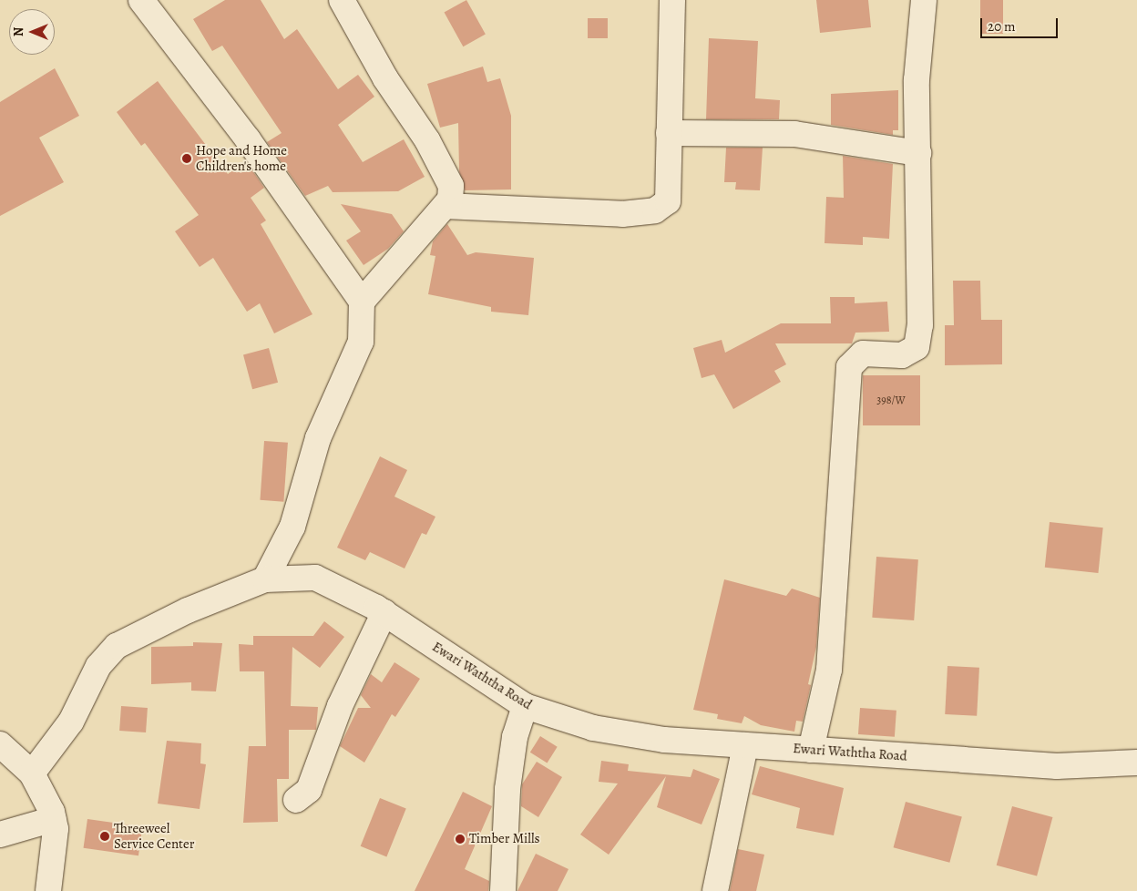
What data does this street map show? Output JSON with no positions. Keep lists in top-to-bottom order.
{
  "streets": {
    "street": ["Ewari Waththa Road"]
  },
  "places": ["Hope and Home Children's home", "Threeweel Service Center", "Timber Mills"],
  "house_numbers": ["398/W"],
  "scale_bar": "20 m",
  "north": "left"
}
